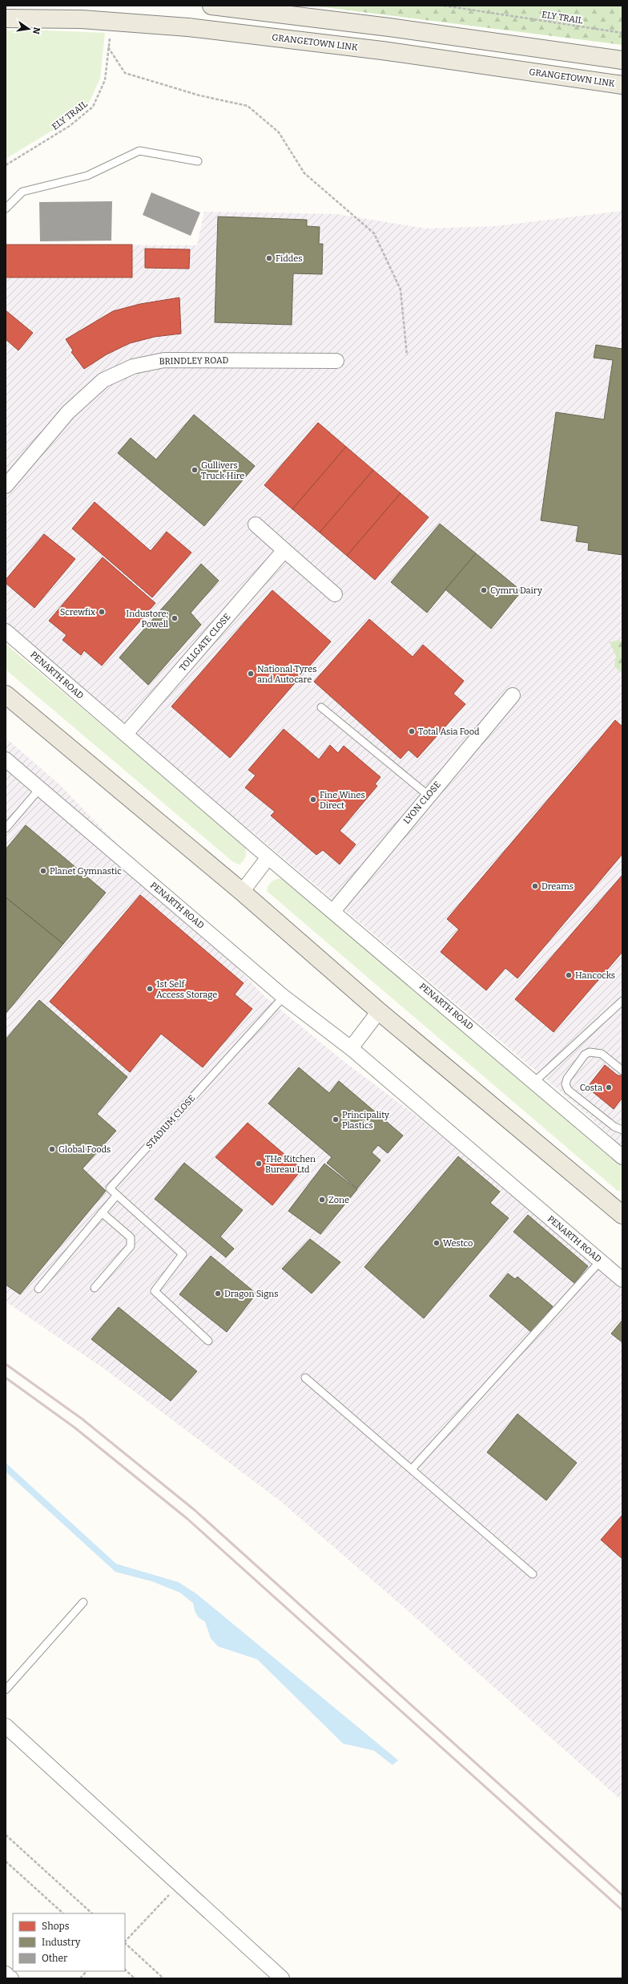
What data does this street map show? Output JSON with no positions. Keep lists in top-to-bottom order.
{
  "streets": {
    "main road": ["GRANGETOWN LINK"],
    "street": [
      "BRINDLEY ROAD",
      "TOLLGATE CLOSE",
      "PENARTH ROAD",
      "LYON CLOSE"
    ],
    "lane": ["STADIUM CLOSE"],
    "path": ["ELY TRAIL"]
  },
  "crossings": [
    ["TOLLGATE CLOSE", "PENARTH ROAD"],
    ["PENARTH ROAD", "LYON CLOSE"],
    ["PENARTH ROAD", "STADIUM CLOSE"]
  ],
  "places": [
    "Fiddes",
    "Gullivers Truck Hire",
    "Cymru Dairy",
    "Screwfix",
    "Industore; Powell",
    "National Tyres and Autocare",
    "Total Asia Food",
    "Fine Wines Direct",
    "Planet Gymnastic",
    "Dreams",
    "Hancocks",
    "1st Self Access Storage",
    "Costa",
    "Principality Plastics",
    "Global Foods",
    "THe Kitchen Bureau Ltd",
    "Zone",
    "Westco",
    "Dragon Signs"
  ],
  "legend": ["Shops", "Industry", "Other"],
  "north": "right"
}
